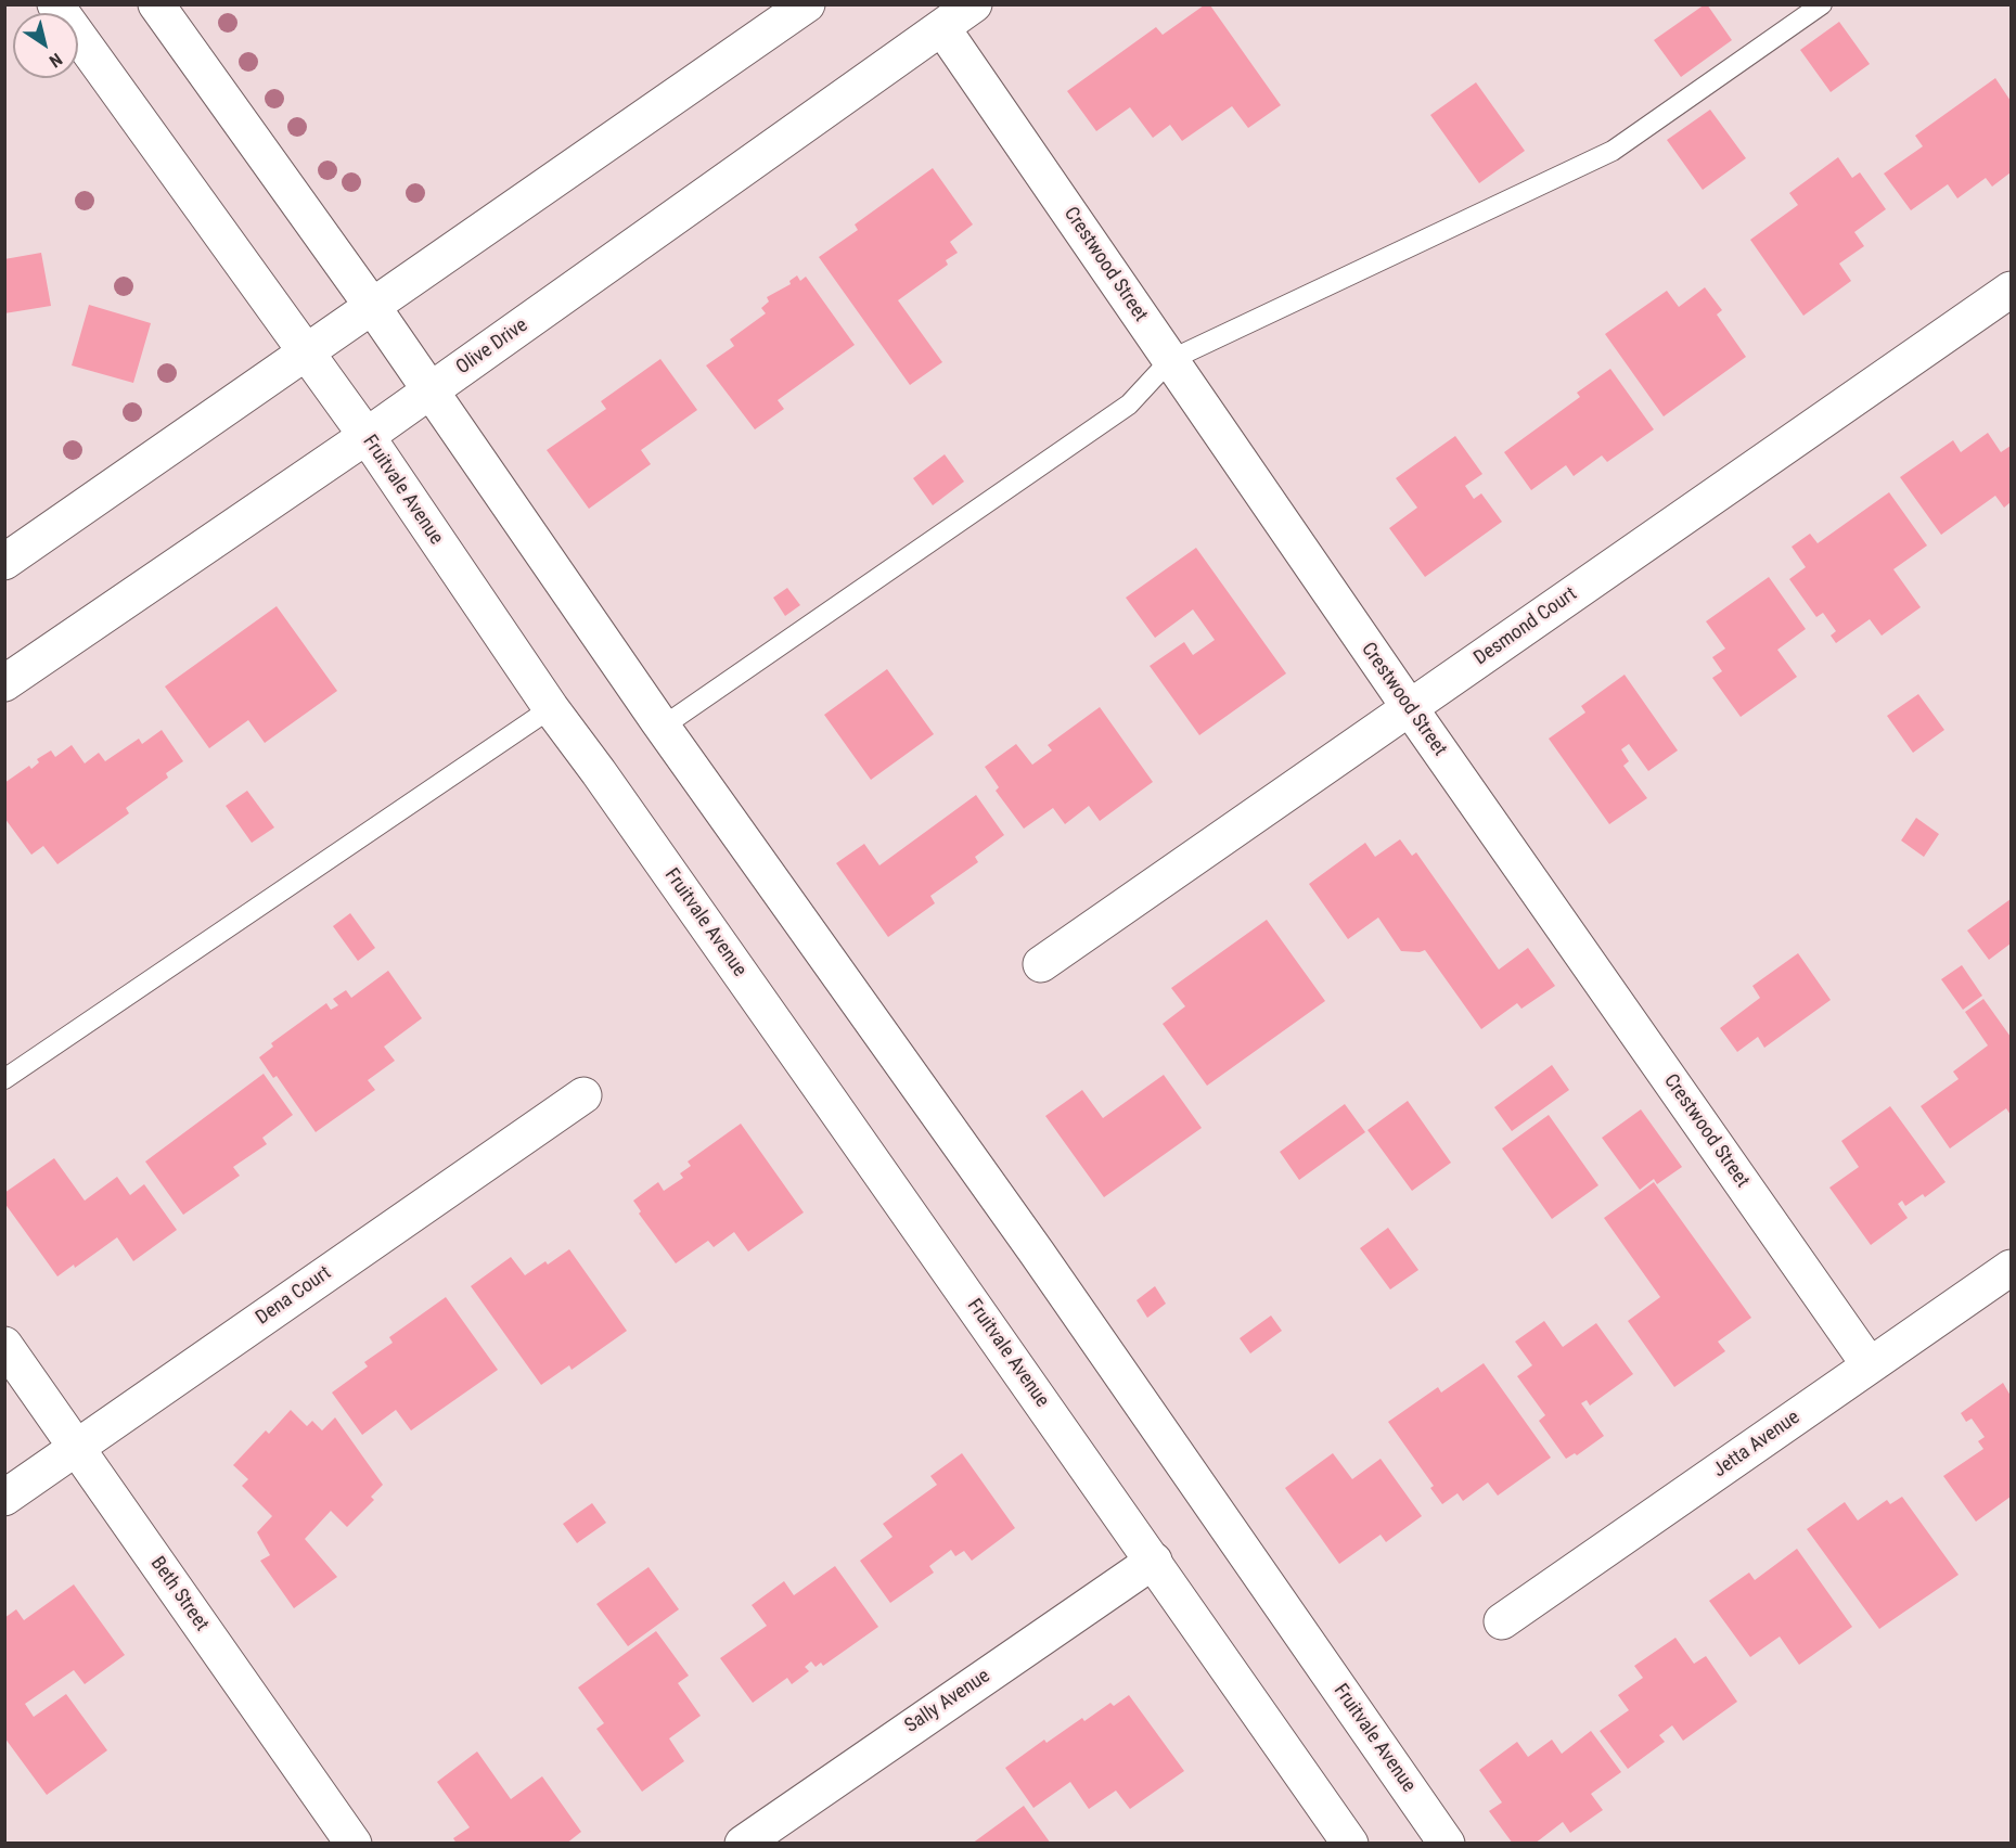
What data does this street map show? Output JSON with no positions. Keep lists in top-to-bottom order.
{
  "streets": {
    "main road": [
      "Crestwood Street",
      "Olive Drive",
      "Fruitvale Avenue",
      "Desmond Court",
      "Dena Court",
      "Jetta Avenue",
      "Beth Street",
      "Sally Avenue"
    ]
  },
  "crossings": [
    ["Crestwood Street", "Olive Drive"],
    ["Crestwood Street", "Desmond Court"],
    ["Crestwood Street", "Jetta Avenue"],
    ["Olive Drive", "Fruitvale Avenue"],
    ["Fruitvale Avenue", "Sally Avenue"],
    ["Dena Court", "Beth Street"]
  ],
  "north": "bottom right"
}
